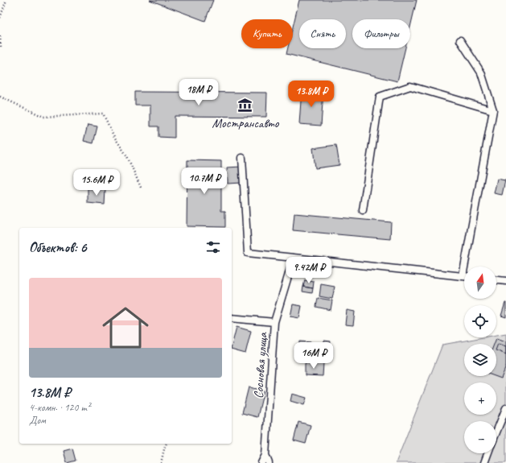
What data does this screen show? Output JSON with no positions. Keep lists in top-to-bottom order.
{
  "streets": {
    "lane": ["Сосновая улица"]
  },
  "places": {
    "museum": ["Мострансавто"]
  },
  "north": "top",
  "page": {
    "chip": ["Купить", "Снять", "Фильтры"],
    "price": [
      "18M ₽",
      "13.8M ₽",
      "10.7M ₽",
      "15.6M ₽",
      "9.42M ₽",
      "16M ₽"
    ],
    "heading": "Объектов: 6",
    "map_buttons": ["+", "−"],
    "list": [
      {
        "name": "13.8M ₽",
        "note": "4-комн. · 120 m² · Дом"
      }
    ]
  }
}
